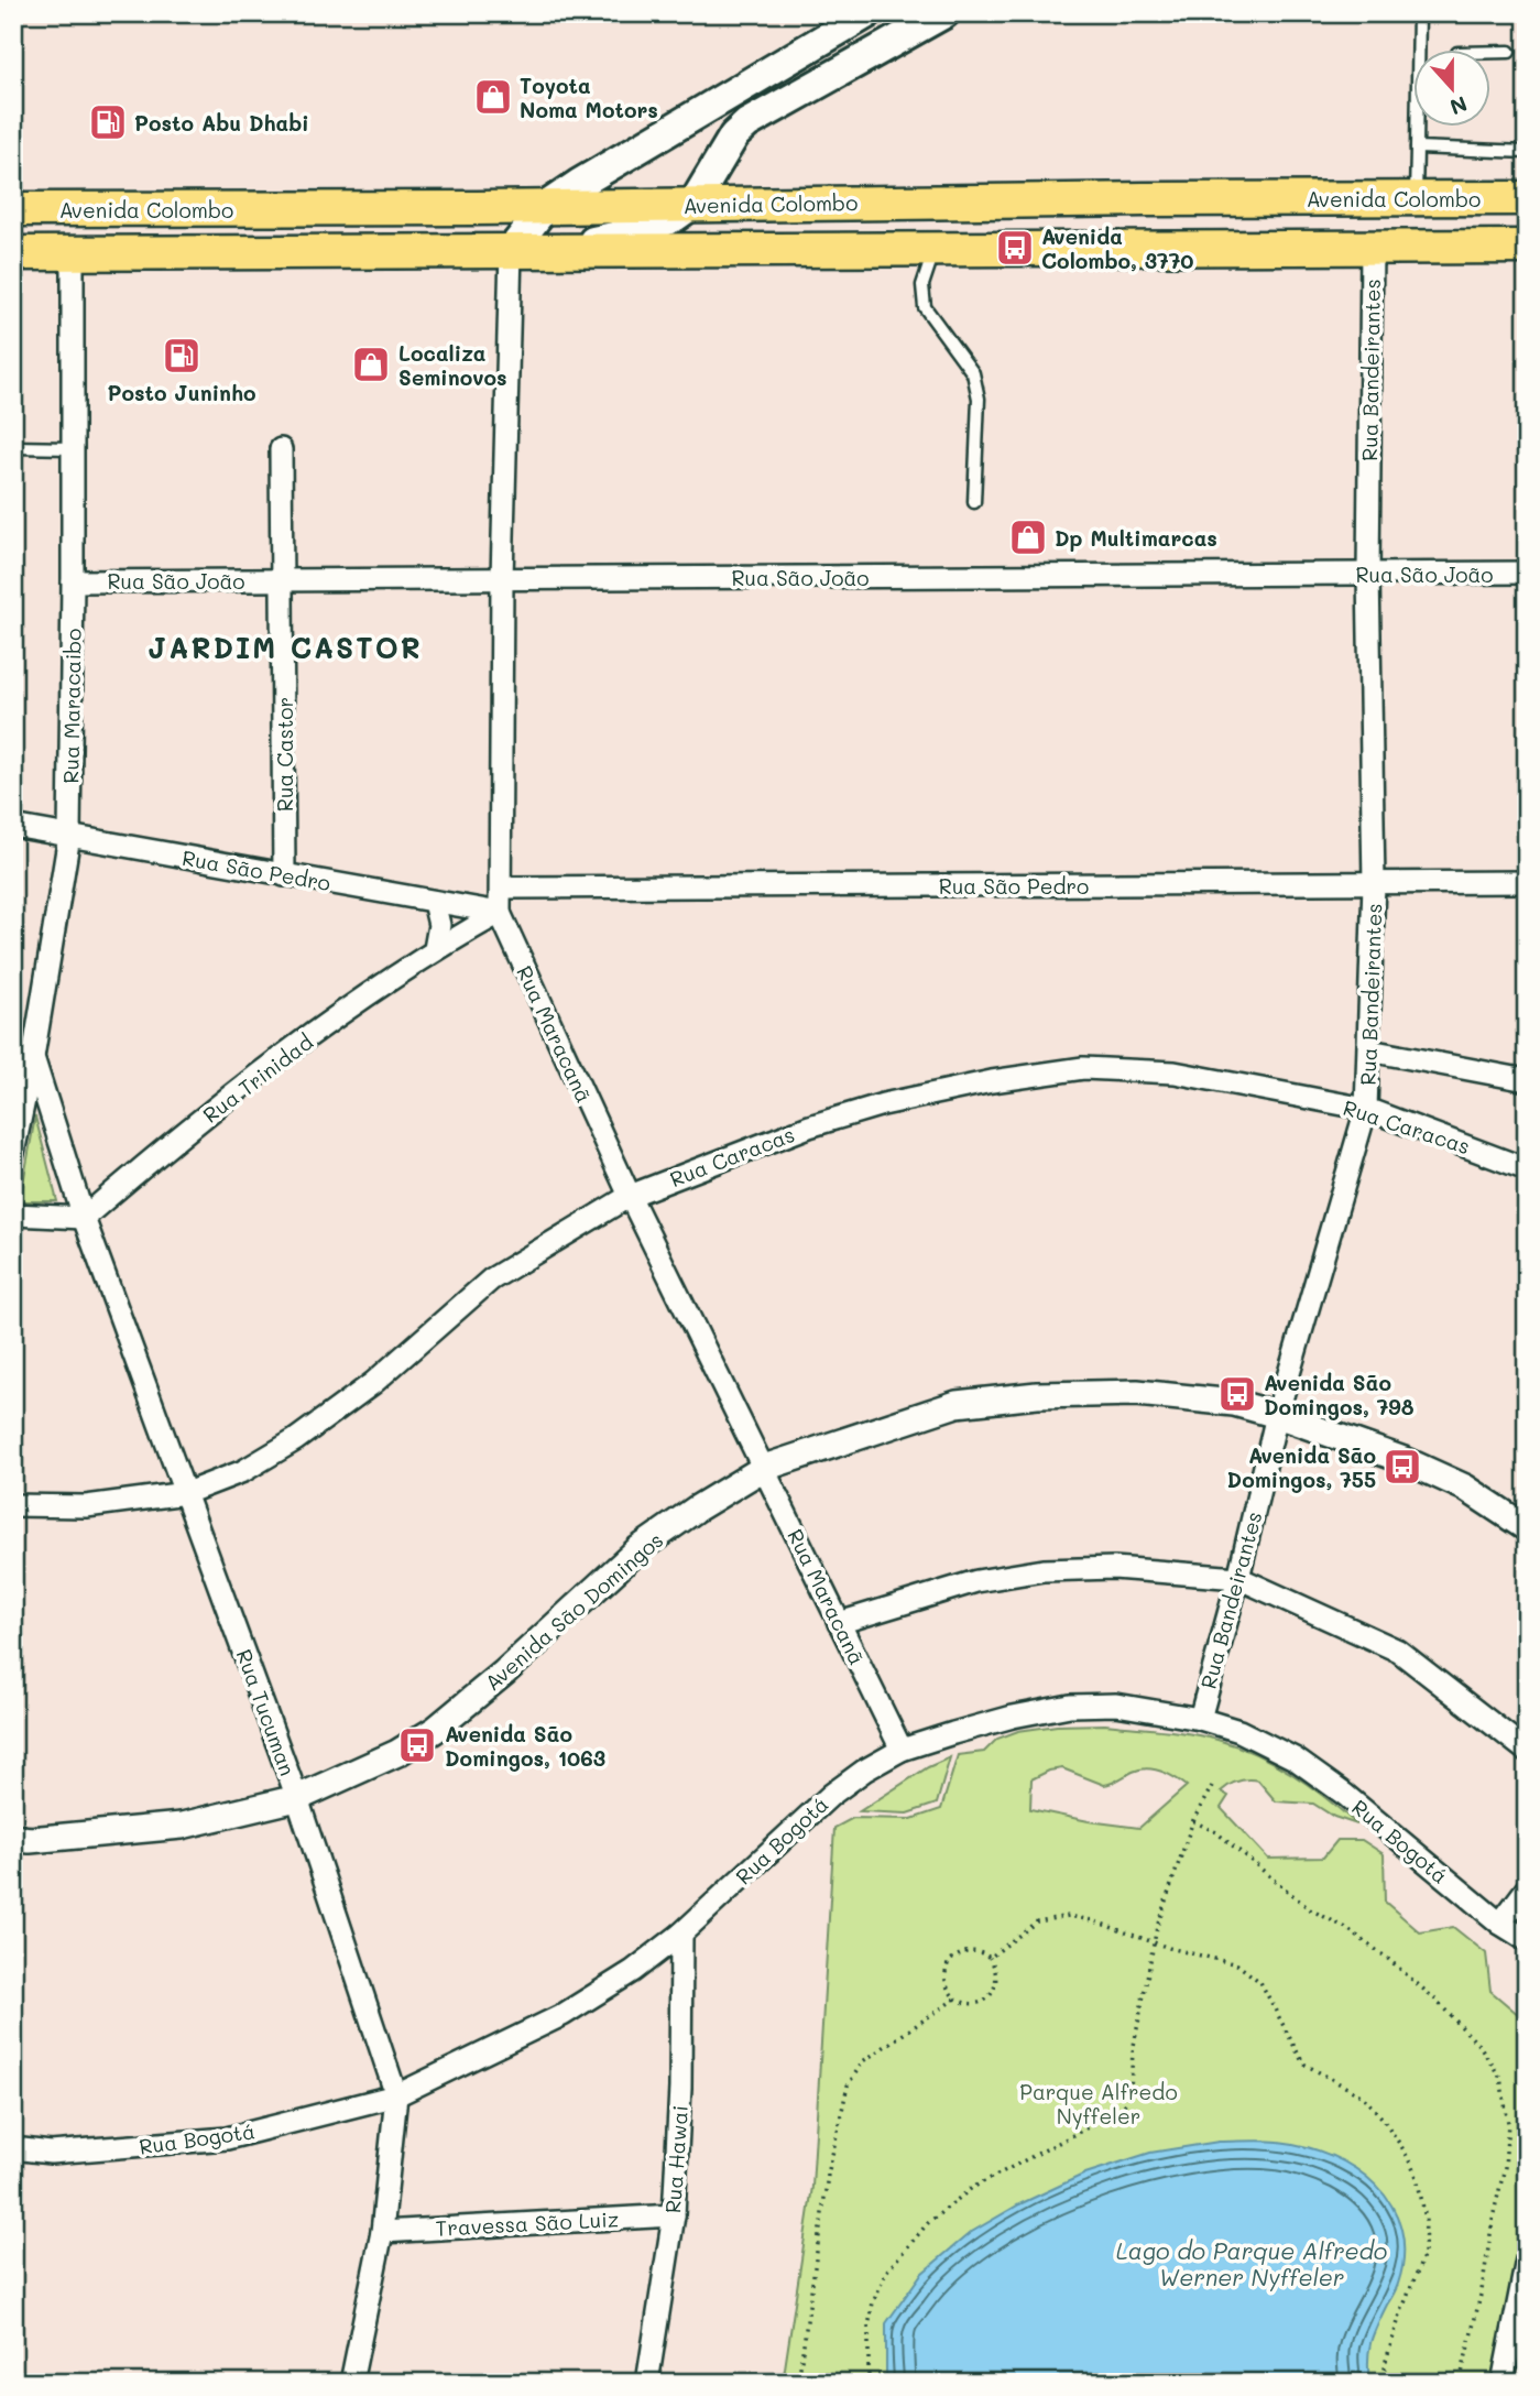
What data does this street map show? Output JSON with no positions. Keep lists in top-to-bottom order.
{
  "streets": {
    "main road": ["Avenida Colombo"],
    "street": [
      "Rua Bandeirantes",
      "Rua São João",
      "Rua Maracaibo",
      "Rua Castor",
      "Rua São Pedro",
      "Rua Maracanã",
      "Rua Trinidad",
      "Rua Caracas",
      "Avenida São Domingos",
      "Rua Tucuman",
      "Rua Bogotá",
      "Rua Hawai",
      "Travessa São Luiz"
    ]
  },
  "crossings": [
    ["Avenida Colombo", "Rua Bandeirantes"],
    ["Avenida Colombo", "Rua Maracaibo"],
    ["Avenida Colombo", "Rua Maracanã"],
    ["Rua Bandeirantes", "Rua São João"],
    ["Rua Bandeirantes", "Rua São Pedro"],
    ["Rua Bandeirantes", "Rua Caracas"],
    ["Rua Bandeirantes", "Avenida São Domingos"],
    ["Rua Bandeirantes", "Rua Bogotá"],
    ["Rua São João", "Rua Maracaibo"],
    ["Rua São João", "Rua Castor"],
    ["Rua São João", "Rua Maracanã"],
    ["Rua Maracaibo", "Rua São Pedro"],
    ["Rua Maracaibo", "Rua Tucuman"],
    ["Rua Castor", "Rua São Pedro"],
    ["Rua São Pedro", "Rua Maracanã"],
    ["Rua São Pedro", "Rua Trinidad"],
    ["Rua Maracanã", "Rua Trinidad"],
    ["Rua Maracanã", "Rua Caracas"],
    ["Rua Maracanã", "Avenida São Domingos"],
    ["Rua Maracanã", "Rua Bogotá"],
    ["Rua Trinidad", "Rua Tucuman"],
    ["Rua Caracas", "Rua Tucuman"],
    ["Avenida São Domingos", "Rua Tucuman"],
    ["Rua Tucuman", "Rua Bogotá"],
    ["Rua Tucuman", "Travessa São Luiz"],
    ["Rua Bogotá", "Rua Hawai"],
    ["Rua Hawai", "Travessa São Luiz"]
  ],
  "districts": ["JARDIM CASTOR"],
  "water": ["Lago do Parque Alfredo Werner Nyffeler"],
  "parks": ["Parque Alfredo Nyffeler"],
  "places": {
    "shop": ["Toyota Noma Motors", "Localiza Seminovos", "Dp Multimarcas"],
    "fuel station": ["Posto Abu Dhabi", "Posto Juninho"],
    "bus stop": [
      "Avenida Colombo, 3770",
      "Avenida São Domingos, 798",
      "Avenida São Domingos, 755",
      "Avenida São Domingos, 1063"
    ]
  },
  "north": "bottom"
}
